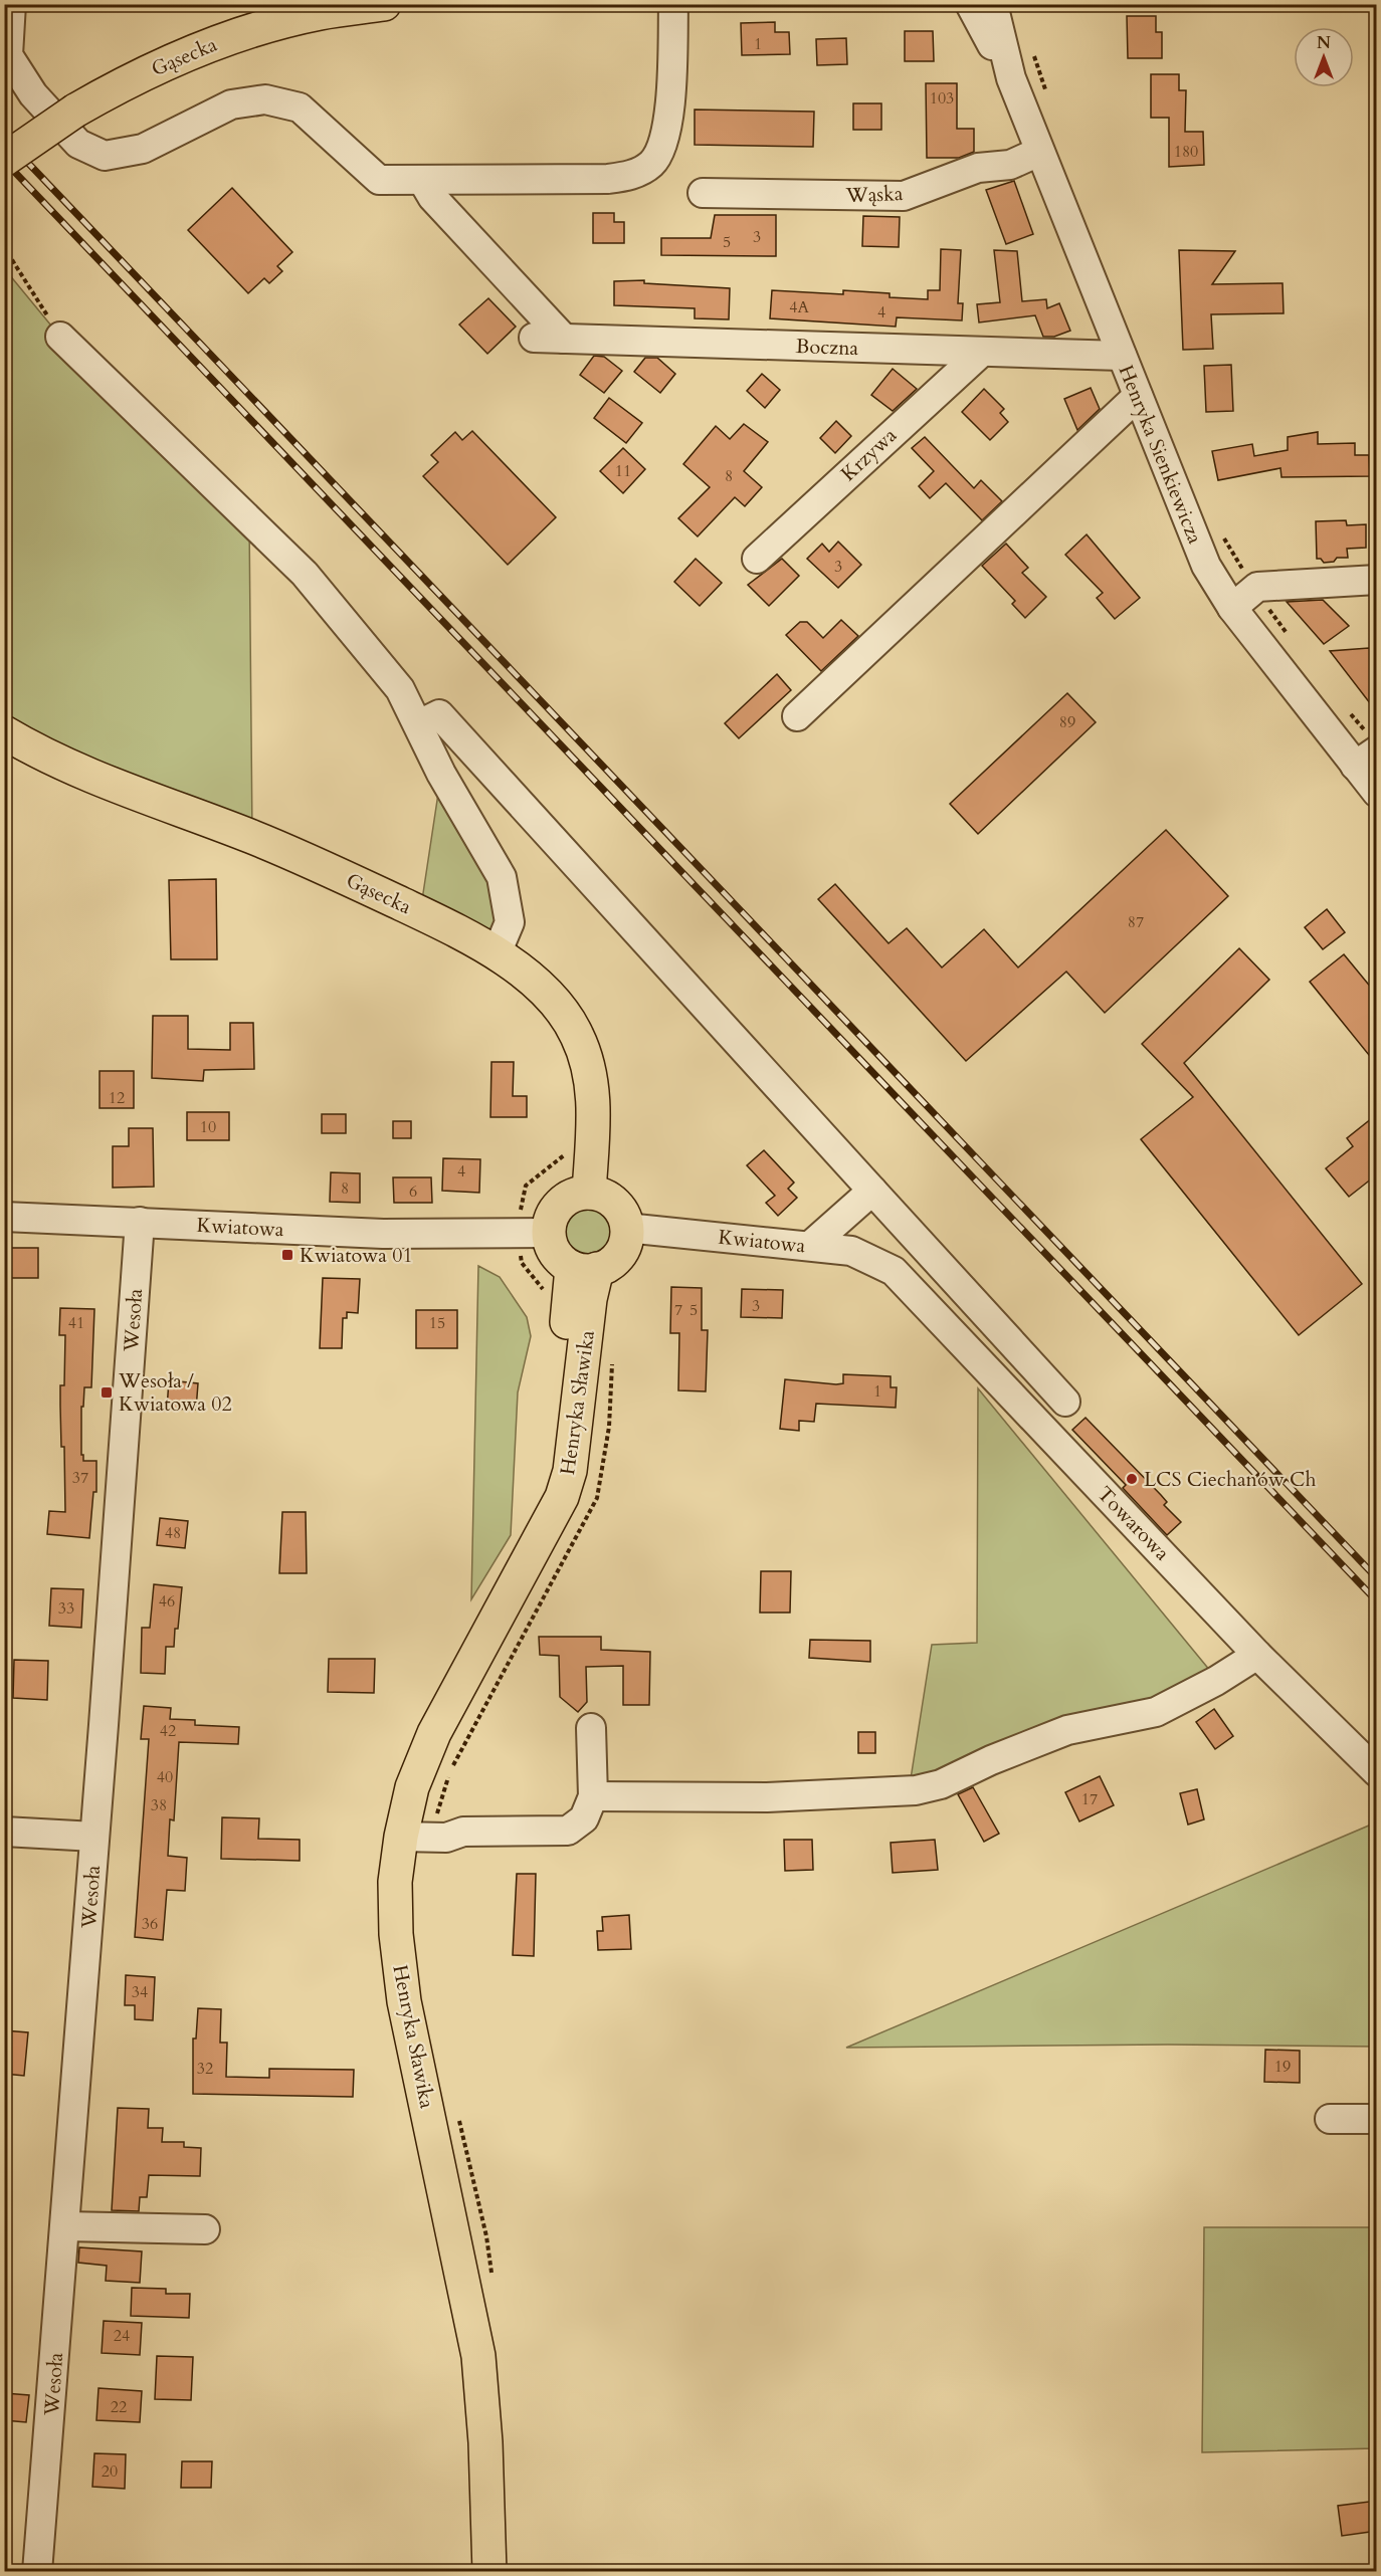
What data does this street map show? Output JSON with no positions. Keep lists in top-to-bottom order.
{
  "streets": {
    "main road": ["Gąsecka", "Henryka Sławika"],
    "street": [
      "Wąska",
      "Boczna",
      "Krzywa",
      "Henryka Sienkiewicza",
      "Kwiatowa",
      "Wesoła",
      "Towarowa"
    ]
  },
  "crossings": [
    ["Gąsecka", "Kwiatowa"],
    ["Gąsecka", "Henryka Sławika"],
    ["Wąska", "Henryka Sienkiewicza"],
    ["Boczna", "Krzywa"],
    ["Boczna", "Henryka Sienkiewicza"],
    ["Kwiatowa", "Wesoła"],
    ["Kwiatowa", "Henryka Sławika"],
    ["Kwiatowa", "Towarowa"]
  ],
  "places": {
    "transit": ["Kwiatowa 01", "Wesoła / Kwiatowa 02"],
    "other": ["LCS Ciechanów Ch"]
  },
  "house_numbers": [
    "1",
    "103",
    "180",
    "3",
    "5",
    "4A",
    "4",
    "11",
    "8",
    "3",
    "89",
    "87",
    "12",
    "10",
    "4",
    "8",
    "6",
    "3",
    "7",
    "5",
    "41",
    "15",
    "1",
    "37",
    "48",
    "46",
    "33",
    "42",
    "40",
    "17",
    "38",
    "36",
    "34",
    "19",
    "32",
    "24",
    "22",
    "20"
  ],
  "north": "top"
}
